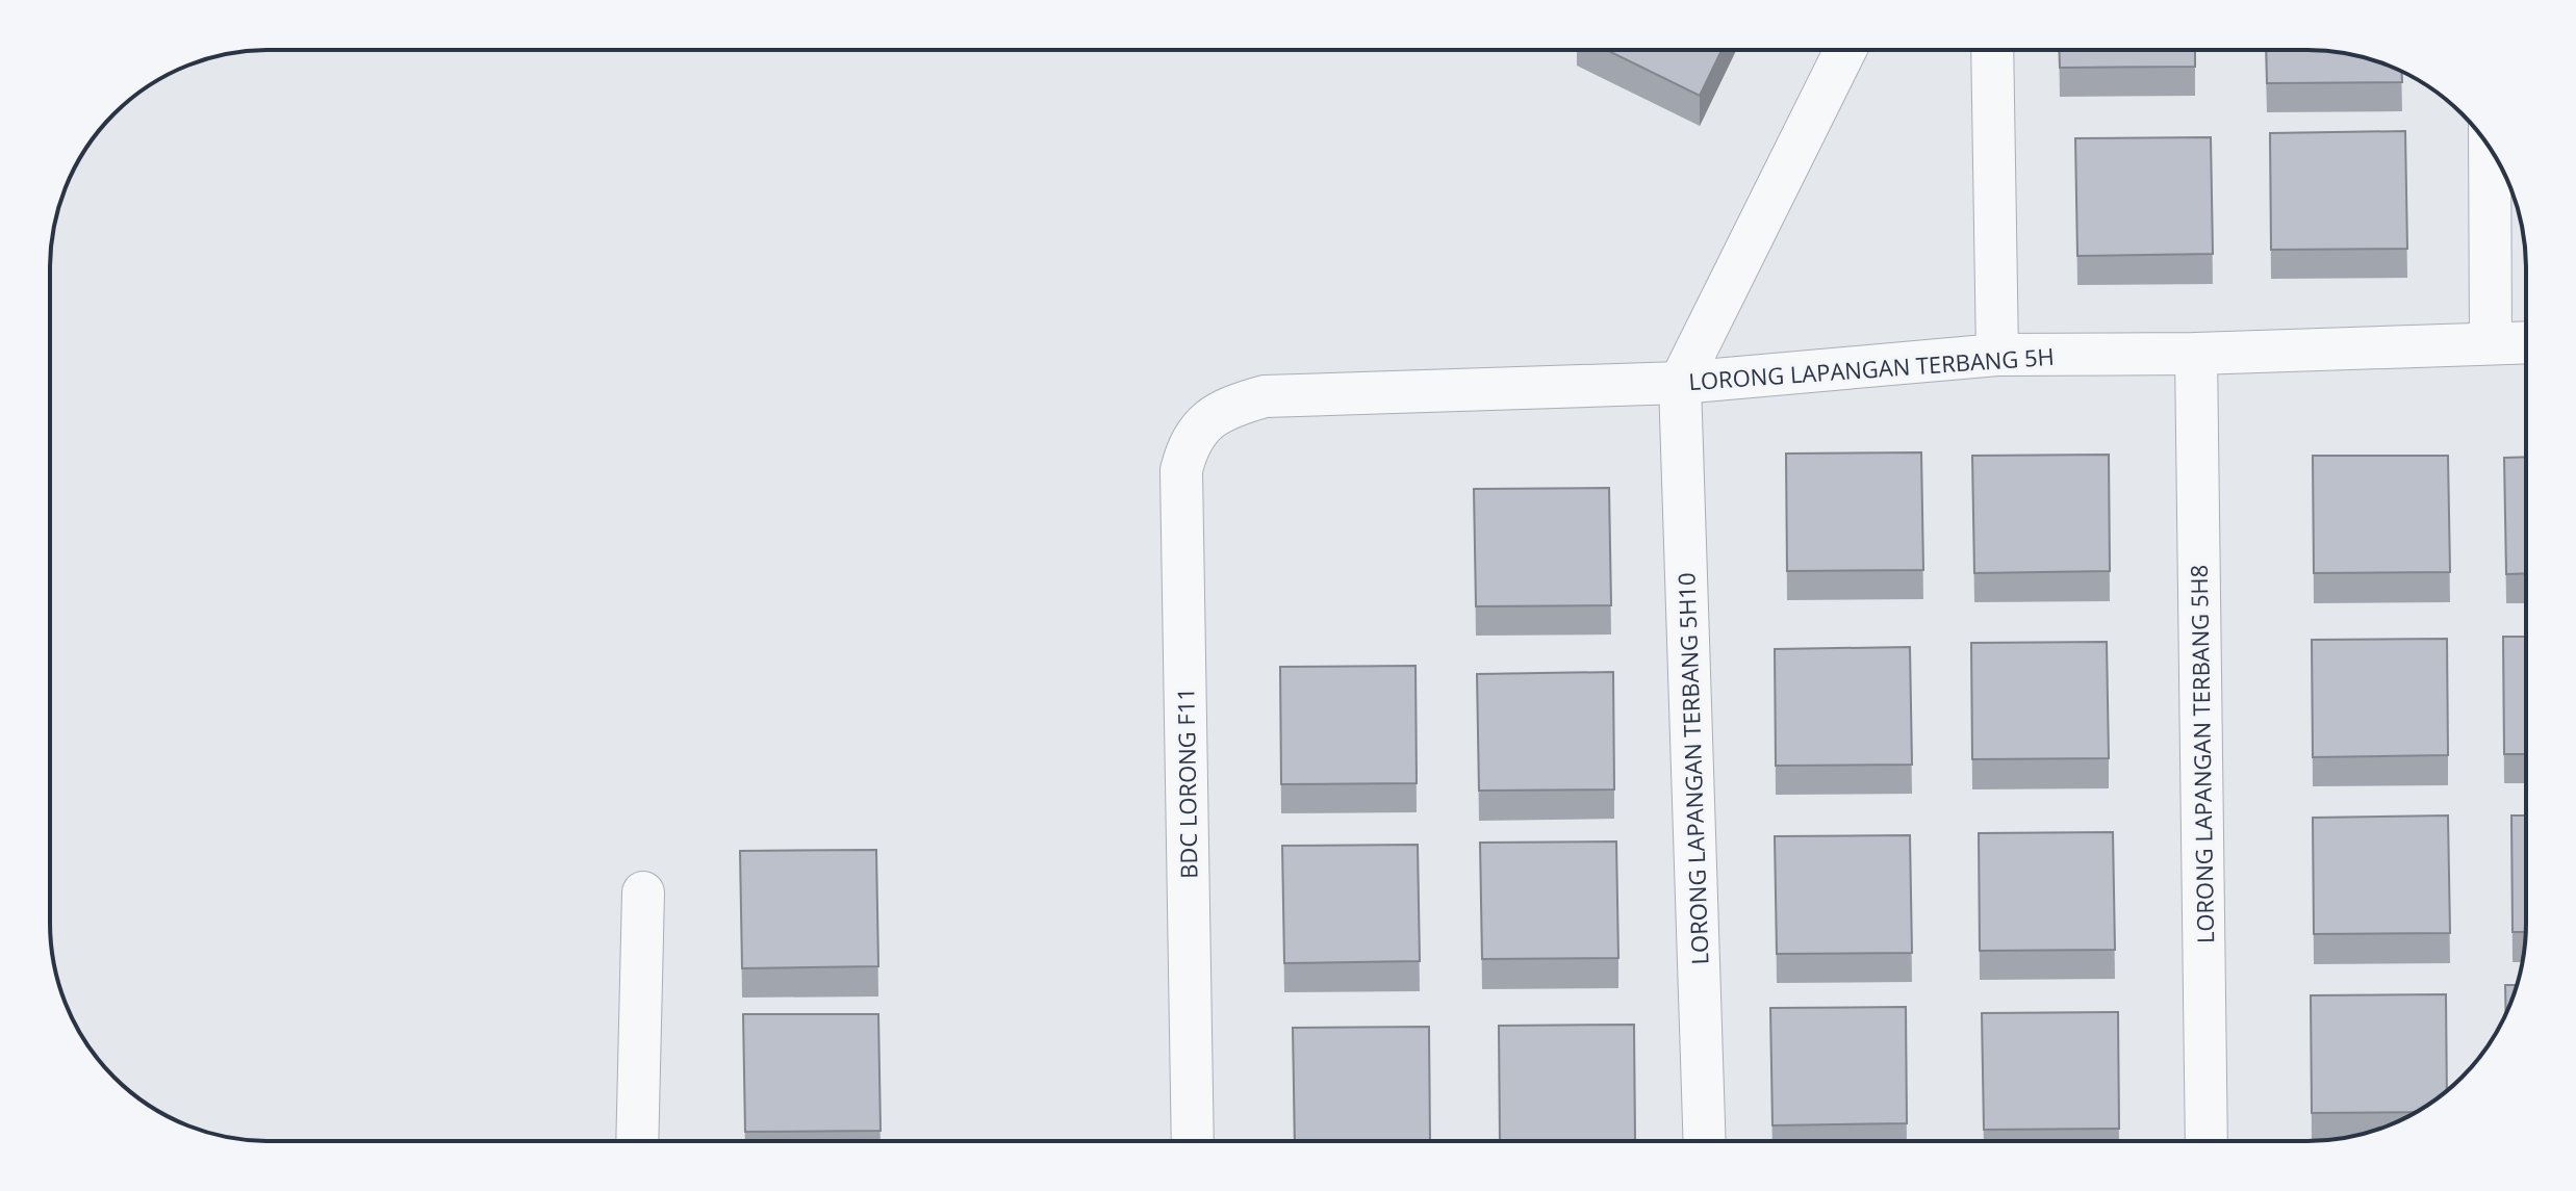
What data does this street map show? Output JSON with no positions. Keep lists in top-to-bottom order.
{
  "streets": {
    "street": [
      "LORONG LAPANGAN TERBANG 5H",
      "LORONG LAPANGAN TERBANG 5H8",
      "LORONG LAPANGAN TERBANG 5H10",
      "BDC LORONG F11"
    ]
  },
  "crossings": [
    ["LORONG LAPANGAN TERBANG 5H", "LORONG LAPANGAN TERBANG 5H8"],
    ["LORONG LAPANGAN TERBANG 5H", "LORONG LAPANGAN TERBANG 5H10"],
    ["LORONG LAPANGAN TERBANG 5H", "BDC LORONG F11"]
  ]
}
